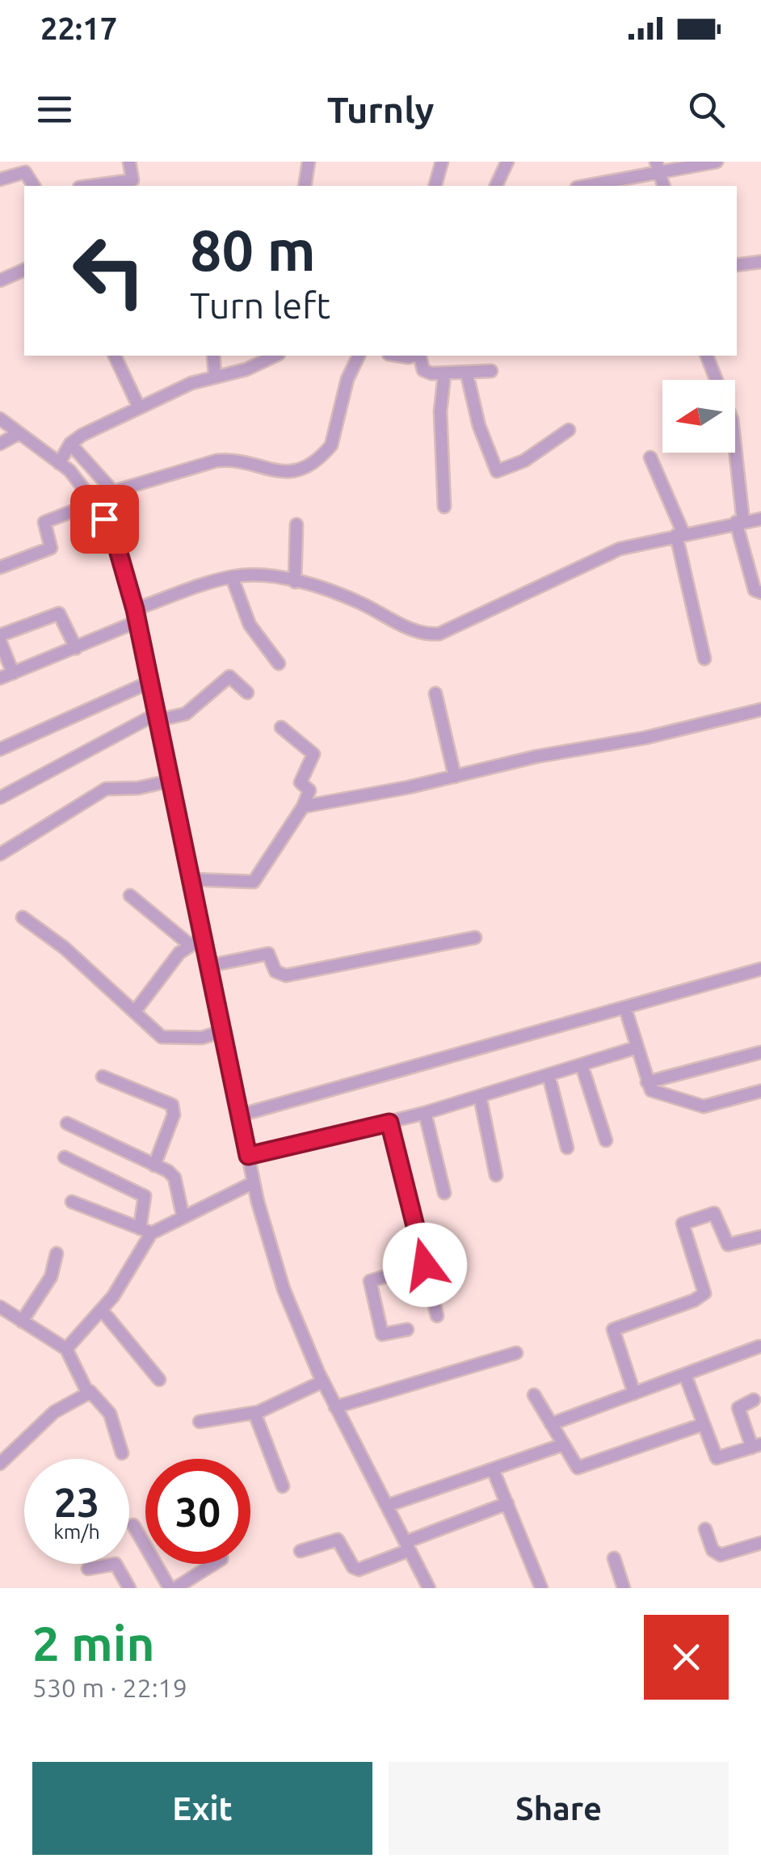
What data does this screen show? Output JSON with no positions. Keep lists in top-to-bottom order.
{
  "north": "left",
  "page": {
    "status": "22:17",
    "header": "Turnly",
    "turn": ["80 m", "Turn left"],
    "speed": "23 km/h",
    "limit": "30",
    "heading": ["2 min", "530 m · 22:19"],
    "buttons": ["Exit", "Share"]
  }
}
